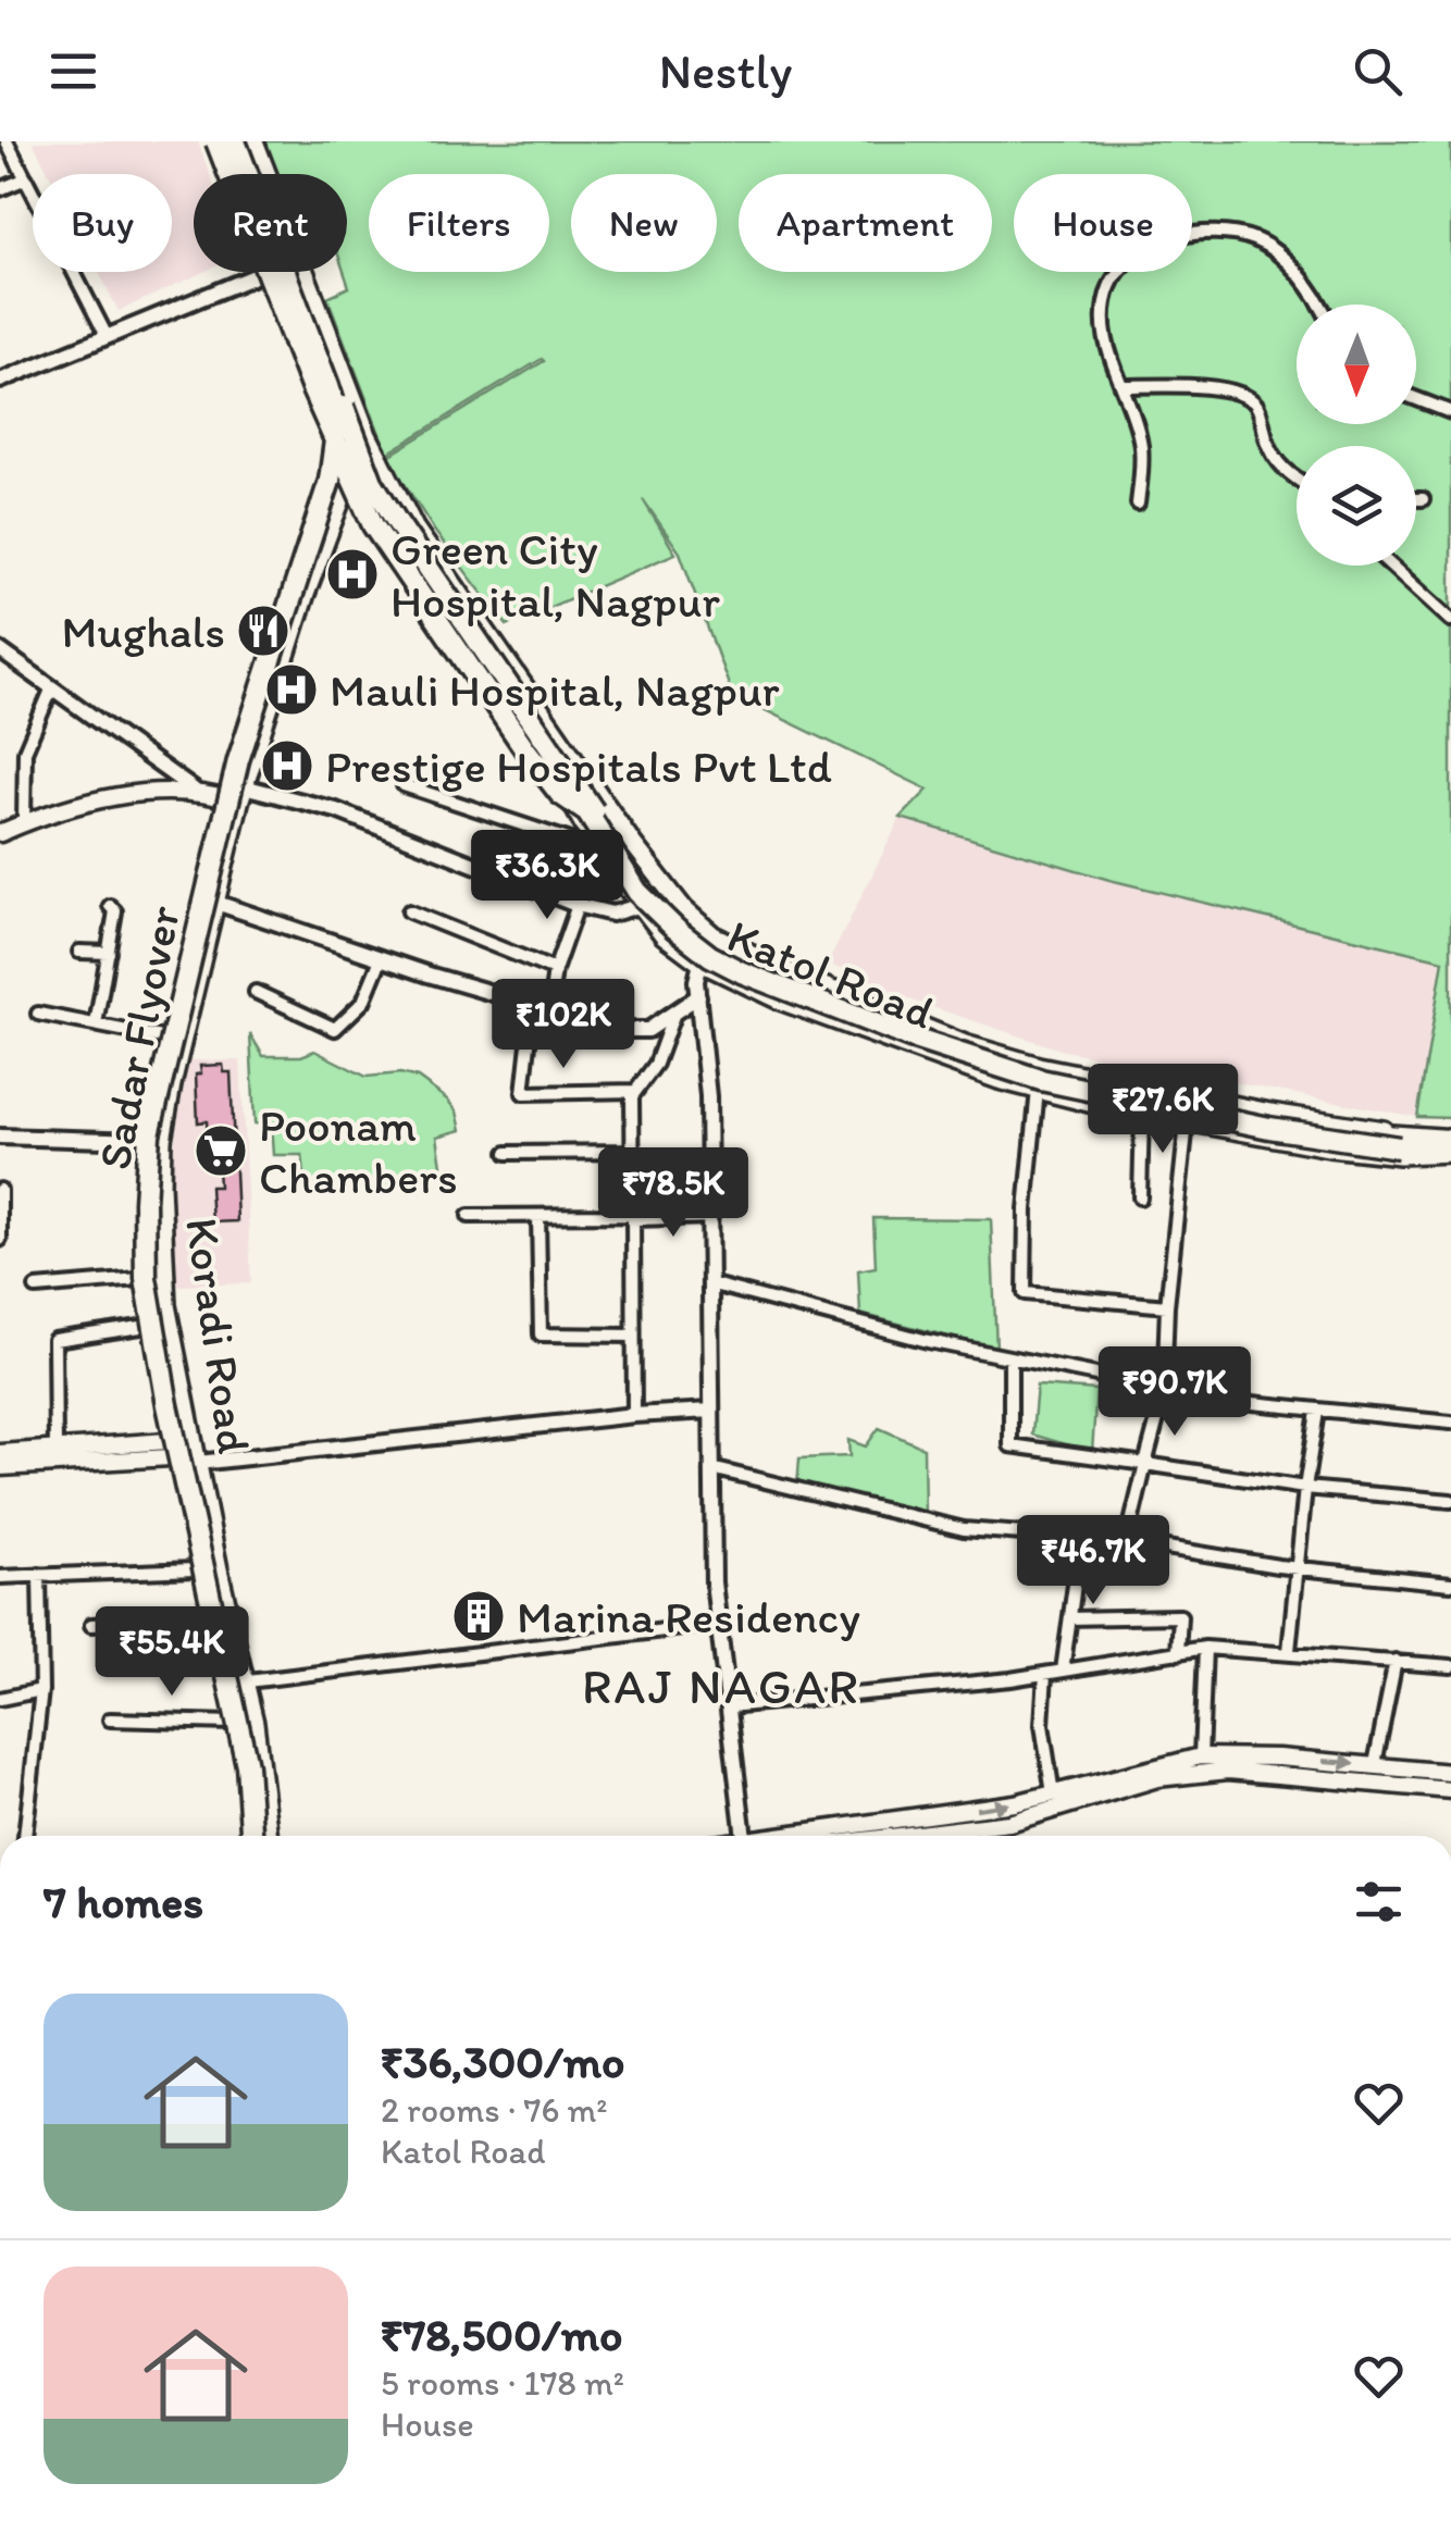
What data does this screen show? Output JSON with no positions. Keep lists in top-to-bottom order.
{
  "streets": {
    "highway": ["Sadar Flyover"],
    "main road": ["Katol Road", "Koradi Road"]
  },
  "crossings": [
    ["Katol Road", "Koradi Road"],
    ["Sadar Flyover", "Koradi Road"]
  ],
  "districts": ["RAJ NAGAR"],
  "places": {
    "hospital": ["Green City Hospital, Nagpur", "Mauli Hospital, Nagpur", "Prestige Hospitals Pvt Ltd"],
    "restaurant": ["Mughals"],
    "supermarket": ["Poonam Chambers"],
    "building": ["Marina Residency"]
  },
  "north": "bottom",
  "page": {
    "header": "Nestly",
    "chip": [
      "Buy",
      "Rent",
      "Filters",
      "New",
      "Apartment",
      "House"
    ],
    "price": [
      "₹36.3K",
      "₹102K",
      "₹27.6K",
      "₹78.5K",
      "₹90.7K",
      "₹46.7K",
      "₹55.4K"
    ],
    "heading": "7 homes",
    "list": [
      {
        "name": "₹36,300/mo",
        "note": "2 rooms · 76 m² · Katol Road"
      },
      {
        "name": "₹78,500/mo",
        "note": "5 rooms · 178 m² · House"
      }
    ]
  }
}
